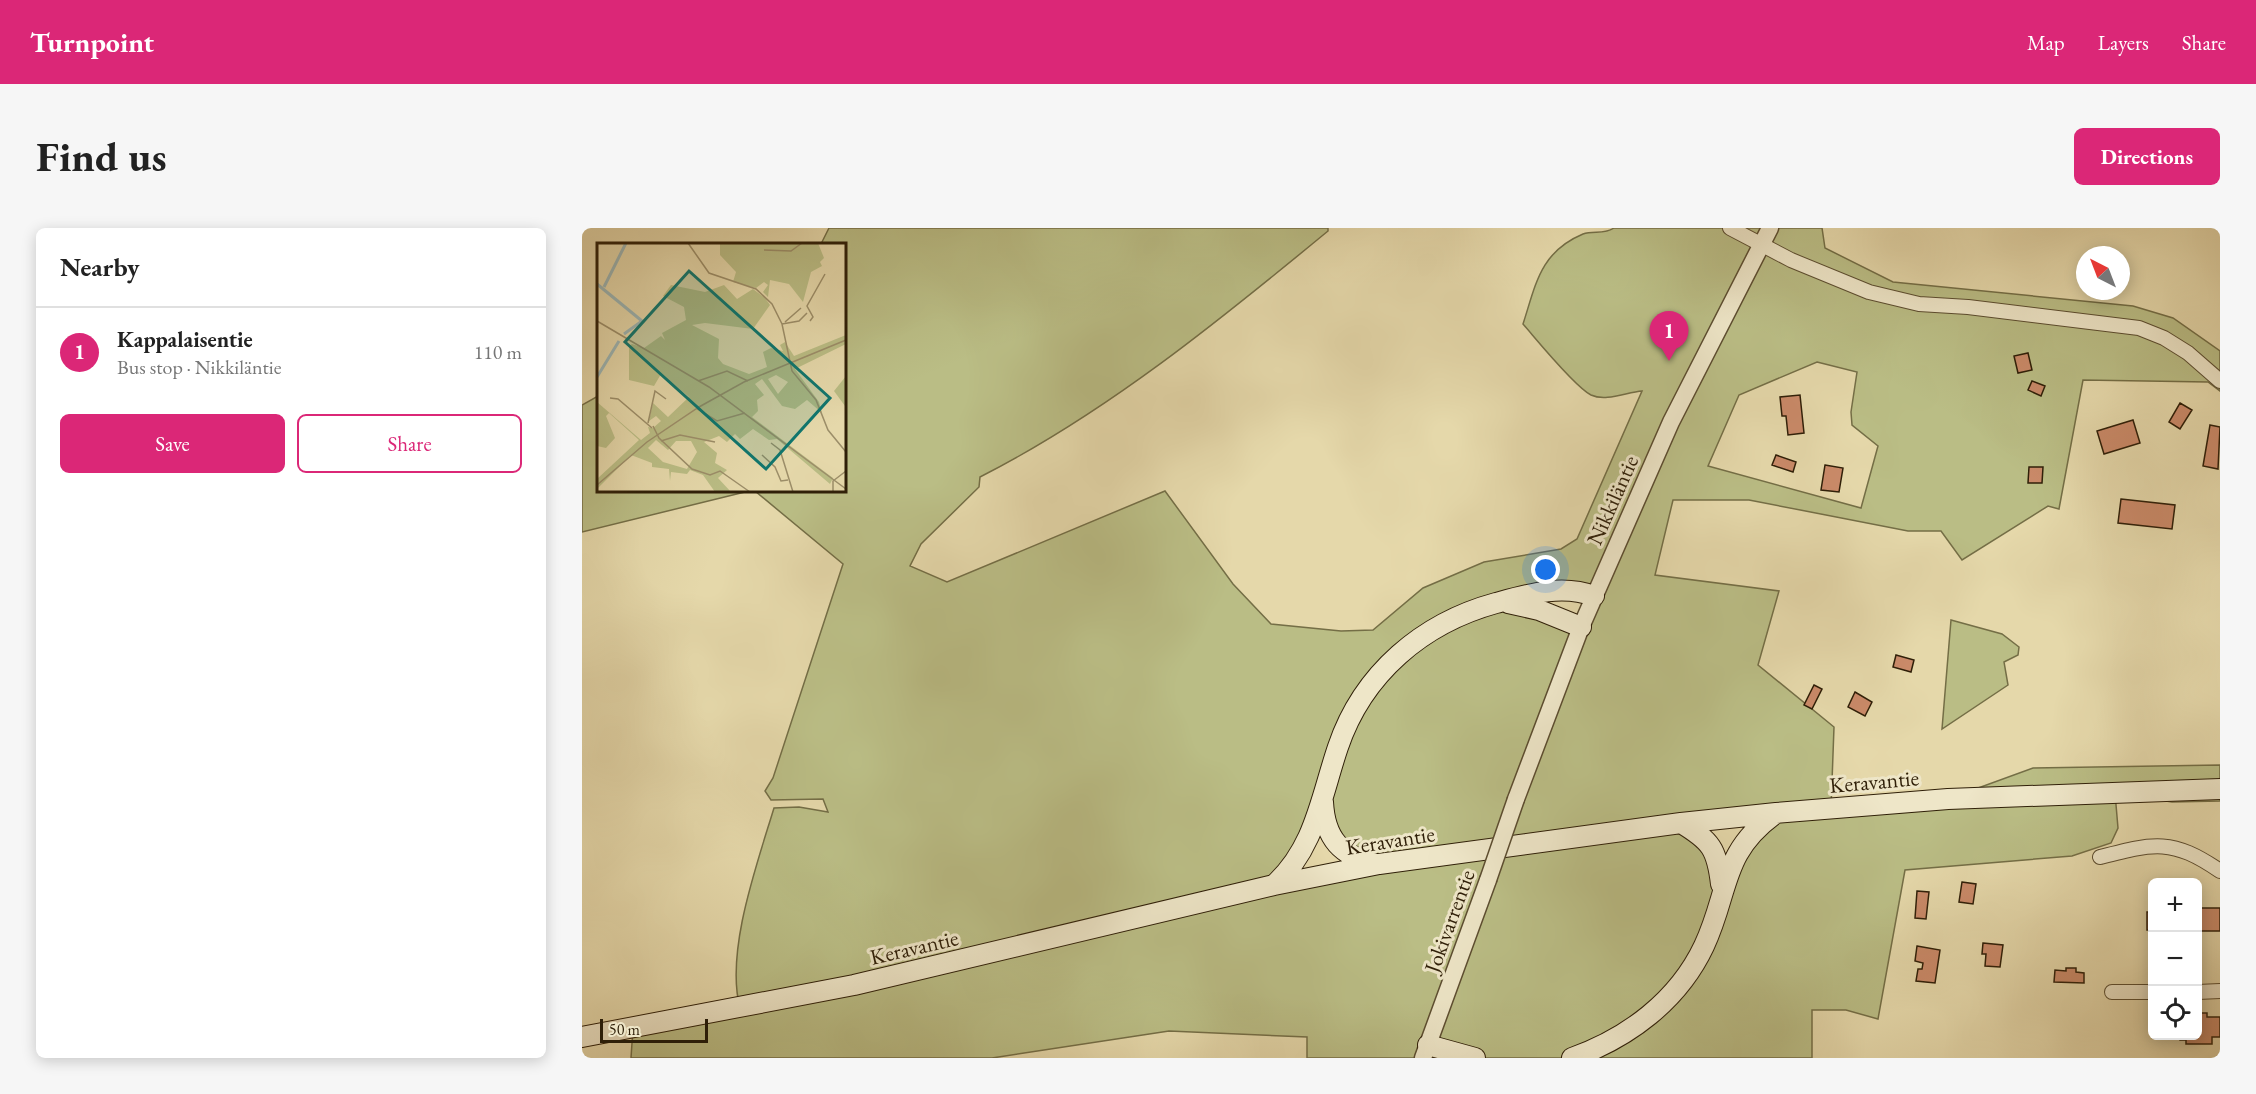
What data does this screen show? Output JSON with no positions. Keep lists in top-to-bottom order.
{
  "streets": {
    "main road": ["Keravantie"],
    "street": ["Nikkiläntie", "Jokivarrentie"]
  },
  "crossings": [
    ["Nikkiläntie", "Jokivarrentie"]
  ],
  "scale_bar": "50 m",
  "north": "top left",
  "page": {
    "header": "Turnpoint",
    "nav": ["Map", "Layers", "Share"],
    "buttons": [
      "Directions",
      ["Save", "Share"]
    ],
    "title": "Find us",
    "heading": "Nearby",
    "list": [
      {
        "mark": "1",
        "name": "Kappalaisentie",
        "note": "Bus stop · Nikkiläntie",
        "value": "110 m"
      }
    ],
    "pins": "1",
    "map_buttons": ["+", "−"],
    "scale": "50 m"
  }
}
